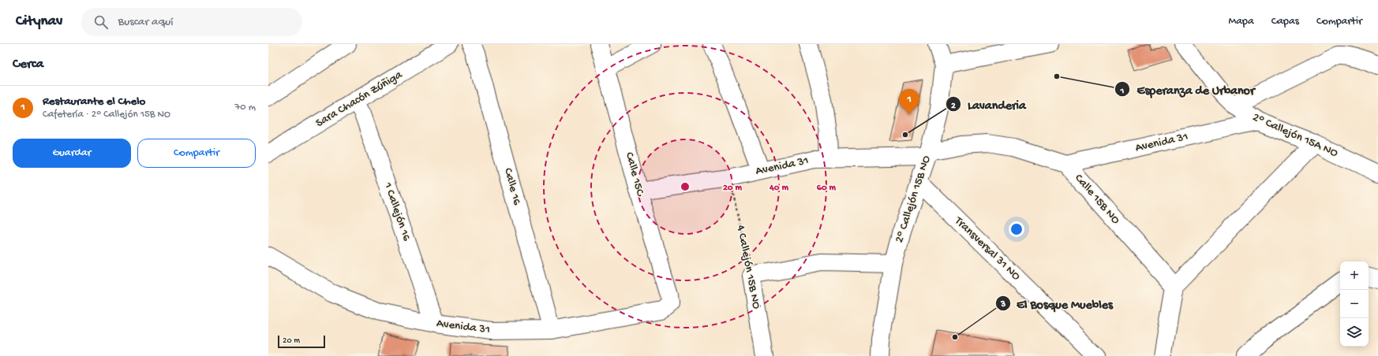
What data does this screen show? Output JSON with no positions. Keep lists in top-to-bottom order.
{
  "streets": {
    "street": [
      "Sara Chacón Zúñiga",
      "2° Callejón 15A NO",
      "Avenida 31",
      "Calle 15C",
      "Calle 16",
      "2° Callejón 15B NO",
      "Calle 15B NO",
      "1 Callejón 16",
      "Transversal 31 NO",
      "4 Callejón 15B NO"
    ]
  },
  "crossings": [
    ["Sara Chacón Zúñiga", "1 Callejón 16"],
    ["2° Callejón 15A NO", "Avenida 31"],
    ["Avenida 31", "Calle 15C"],
    ["Avenida 31", "Calle 16"],
    ["Avenida 31", "2° Callejón 15B NO"],
    ["Avenida 31", "Calle 15B NO"],
    ["Avenida 31", "1 Callejón 16"],
    ["Avenida 31", "4 Callejón 15B NO"],
    ["2° Callejón 15B NO", "Calle 15B NO"],
    ["2° Callejón 15B NO", "Transversal 31 NO"]
  ],
  "places": ["Esperanza de Urbanor", "Lavanderia", "El Bosque Muebles"],
  "scale_bar": "20 m",
  "page": {
    "header": "Citynav",
    "search": "Buscar aquí",
    "nav": ["Mapa", "Capas", "Compartir"],
    "heading": "Cerca",
    "list": [
      {
        "mark": "1",
        "name": "Restaurante el Chelo",
        "note": "Cafetería · 2° Callejón 15B NO",
        "value": "70 m"
      }
    ],
    "pins": "1",
    "buttons": ["Guardar", "Compartir"],
    "map_buttons": ["+", "−"],
    "scale": "20 m"
  },
  "rings": ["20 m", "40 m", "60 m"]
}
